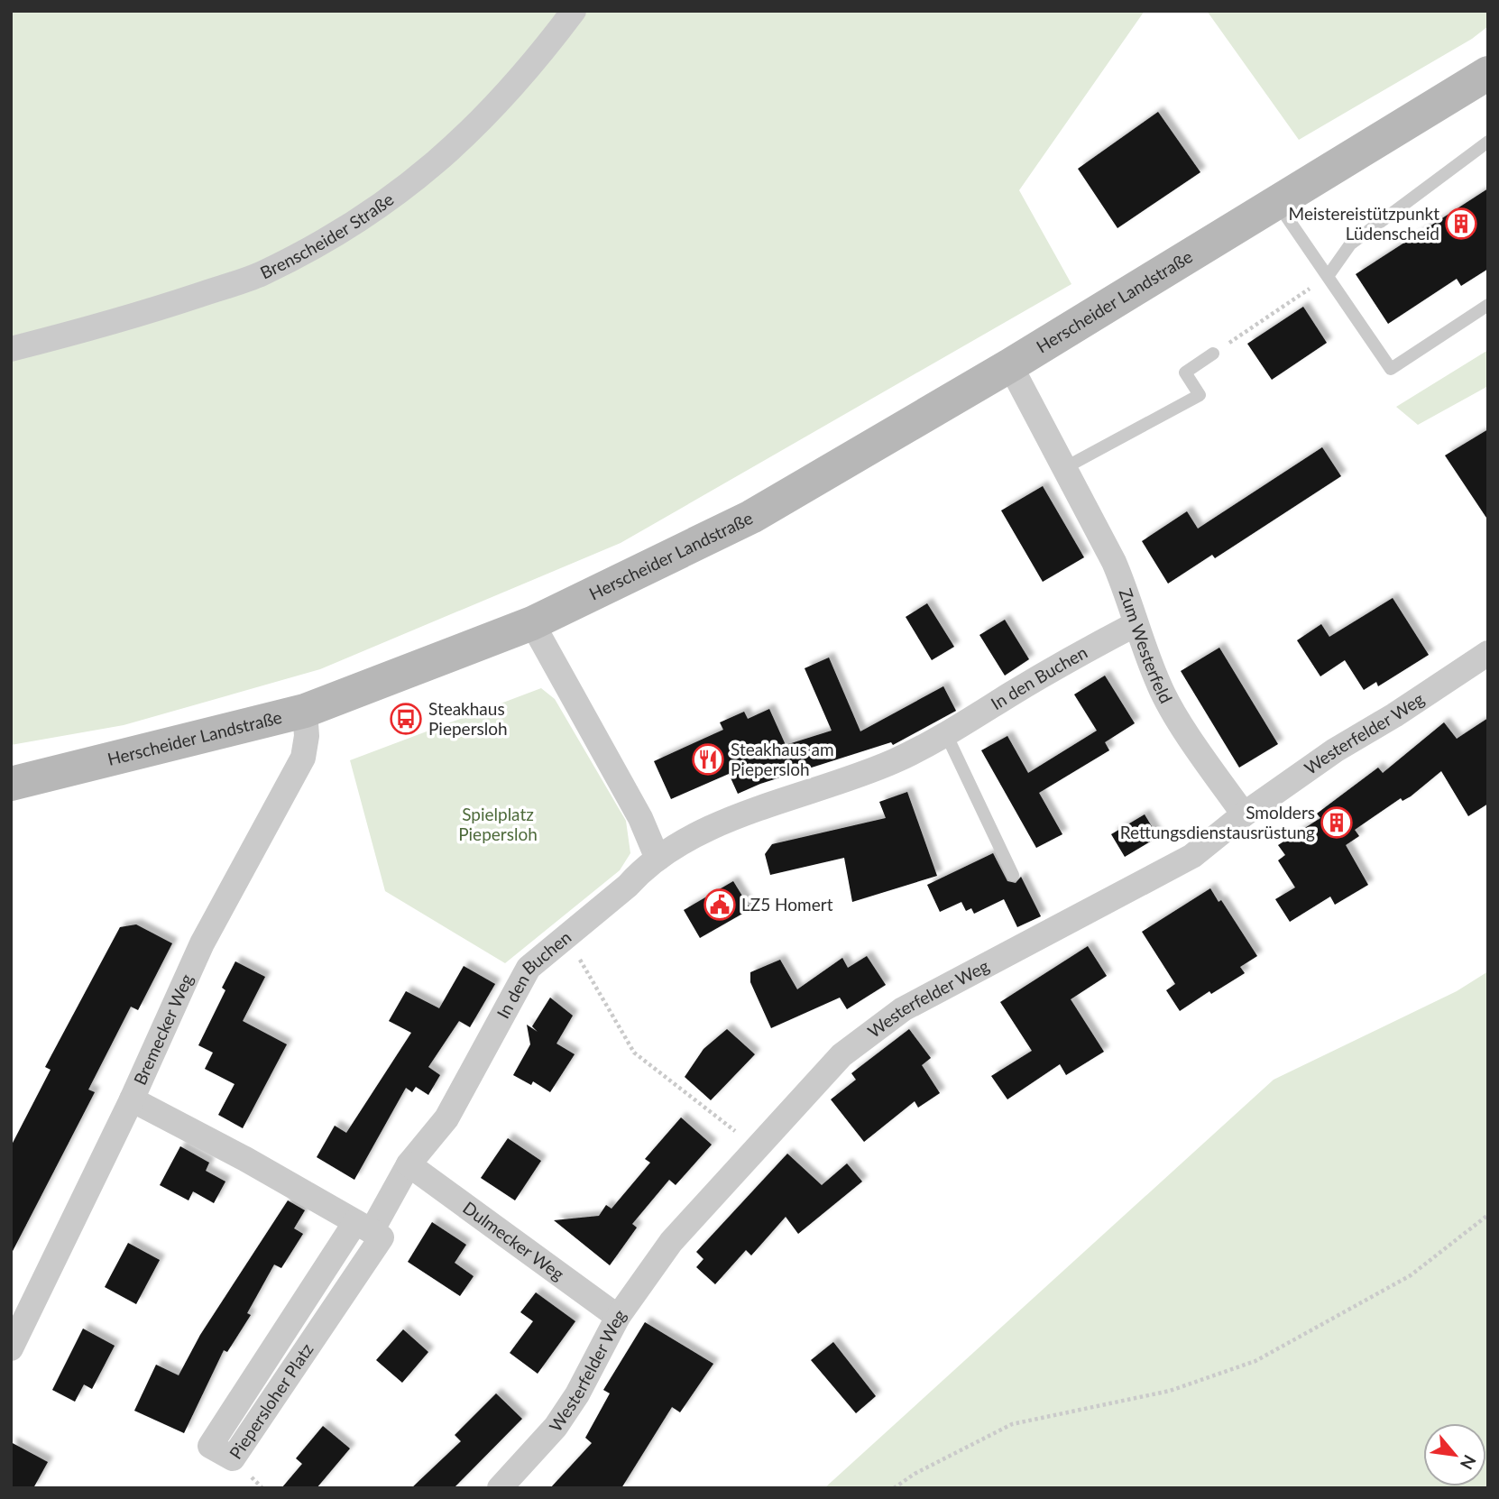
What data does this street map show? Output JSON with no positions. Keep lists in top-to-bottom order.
{
  "streets": {
    "main road": ["Herscheider Landstraße"],
    "street": [
      "Brenscheider Straße",
      "Zum Westerfeld",
      "In den Buchen",
      "Westerfelder Weg",
      "Bremecker Weg",
      "Dulmecker Weg",
      "Piepersloher Platz"
    ]
  },
  "crossings": [
    ["Herscheider Landstraße", "Zum Westerfeld"],
    ["Herscheider Landstraße", "Bremecker Weg"],
    ["Zum Westerfeld", "In den Buchen"],
    ["Zum Westerfeld", "Westerfelder Weg"],
    ["In den Buchen", "Piepersloher Platz"],
    ["Westerfelder Weg", "Dulmecker Weg"],
    ["Dulmecker Weg", "Piepersloher Platz"]
  ],
  "parks": ["Spielplatz Piepersloh"],
  "places": {
    "building": ["Meistereistützpunkt Lüdenscheid", "Smolders Rettungsdienstausrüstung"],
    "bus stop": ["Steakhaus Piepersloh"],
    "restaurant": ["Steakhaus am Piepersloh"],
    "public building": ["LZ5 Homert"]
  },
  "north": "bottom right"
}
